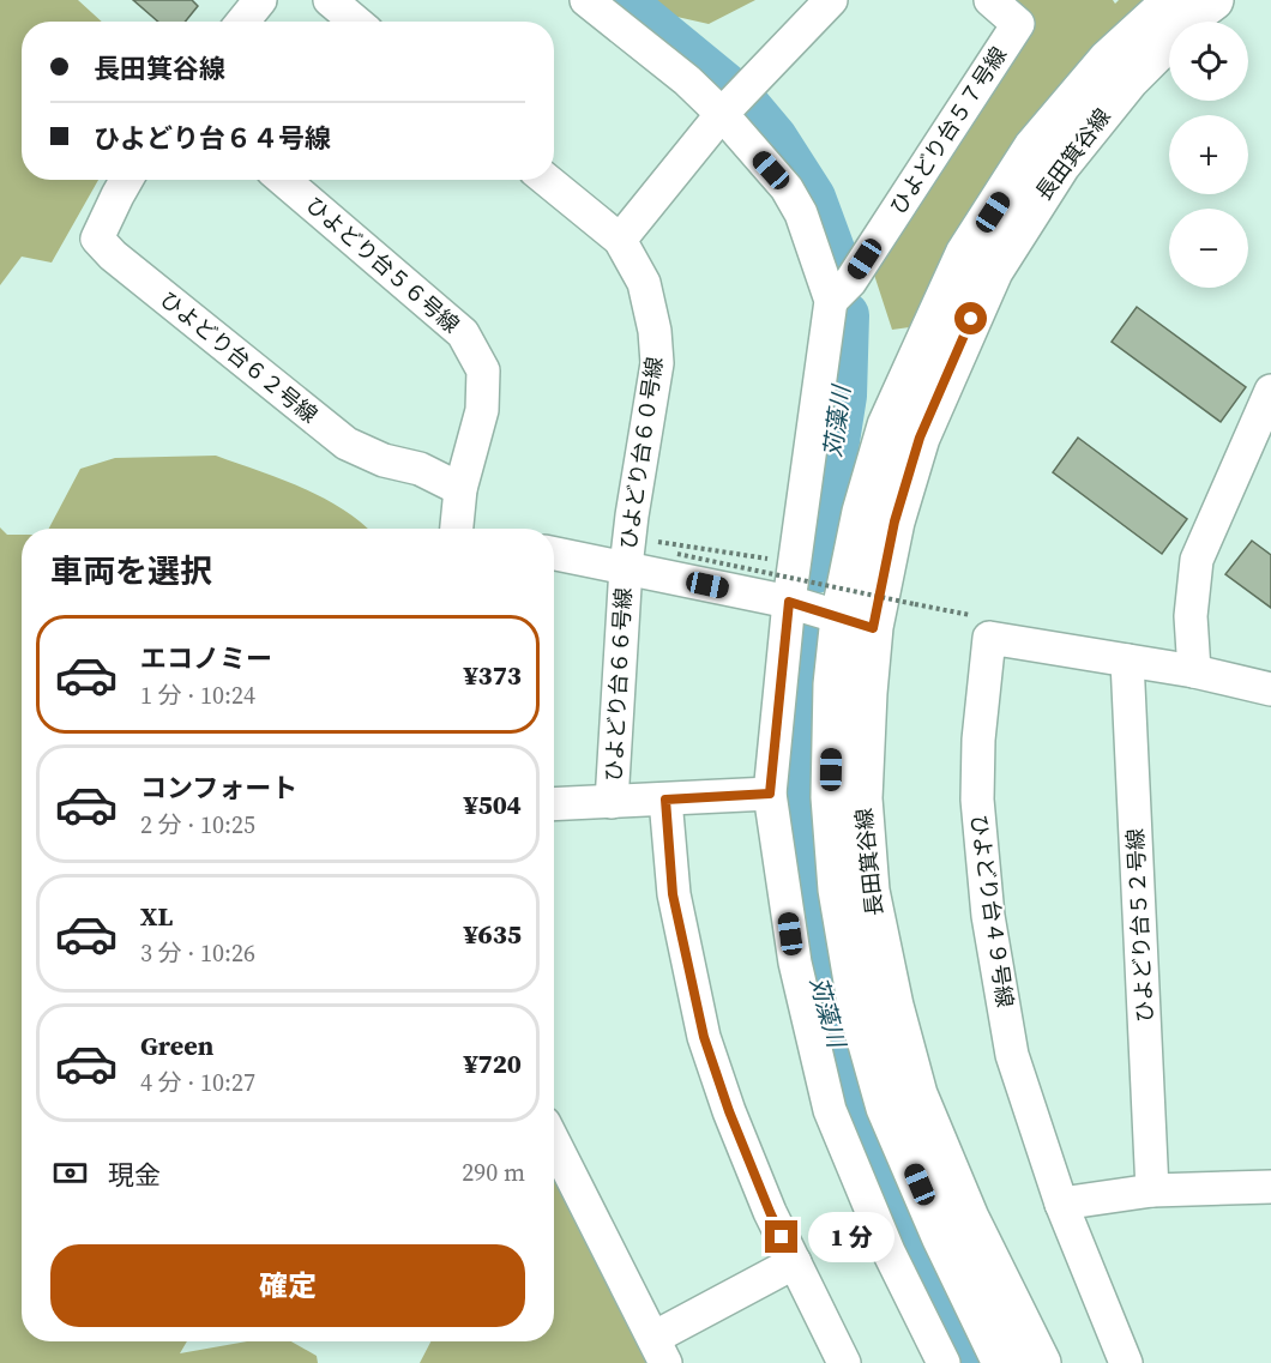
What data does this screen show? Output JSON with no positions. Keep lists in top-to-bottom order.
{
  "streets": {
    "street": [
      "ひよどり台５７号線",
      "長田箕谷線",
      "ひよどり台５６号線",
      "ひよどり台６２号線",
      "ひよどり台６０号線",
      "ひよどり台６６号線",
      "ひよどり台４９号線",
      "ひよどり台５２号線"
    ]
  },
  "crossings": [
    ["ひよどり台５６号線", "ひよどり台６２号線"],
    ["ひよどり台６０号線", "ひよどり台６６号線"]
  ],
  "water": ["苅藻川"],
  "page": {
    "map_buttons": ["+", "−"],
    "banner": ["長田箕谷線", "ひよどり台６４号線"],
    "heading": "車両を選択",
    "list": [
      {
        "name": "エコノミー",
        "note": "1 分 · 10:24",
        "value": "¥373"
      },
      {
        "name": "コンフォート",
        "note": "2 分 · 10:25",
        "value": "¥504"
      },
      {
        "name": "XL",
        "note": "3 分 · 10:26",
        "value": "¥635"
      },
      {
        "name": "Green",
        "note": "4 分 · 10:27",
        "value": "¥720"
      }
    ],
    "pay": ["現金", "290 m"],
    "bubble": "1 分",
    "buttons": "確定"
  }
}
